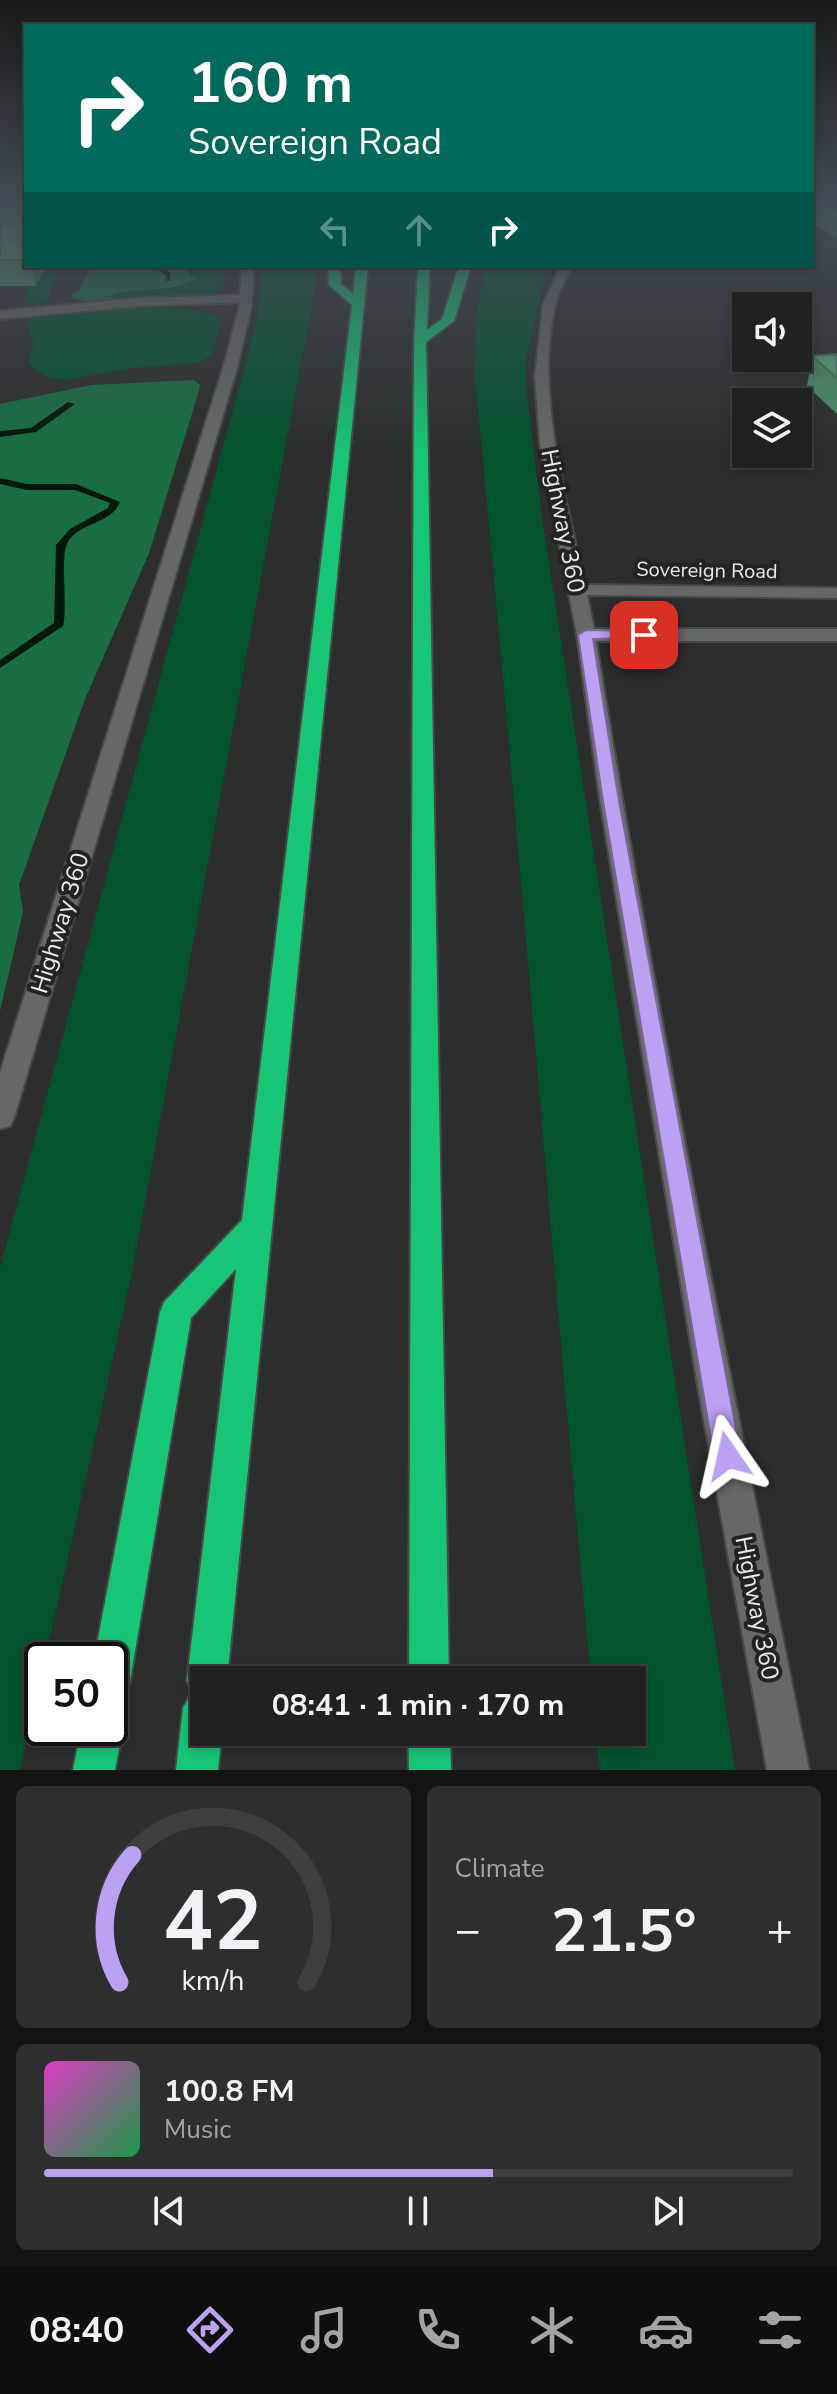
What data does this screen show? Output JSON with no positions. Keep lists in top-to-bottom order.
{
  "streets": {
    "main road": ["Highway 360", "Sovereign Road"]
  },
  "crossings": [
    ["Highway 360", "Sovereign Road"]
  ],
  "page": {
    "turn": ["160 m", "Sovereign Road"],
    "limit": "50",
    "trip": "08:41 · 1 min · 170 m",
    "tile": "Climate",
    "heat": ["−", "21.5°", "+"],
    "song": ["100.8 FM", "Music"],
    "tabs": "08:40",
    "gauge": ["42", "km/h"]
  }
}
